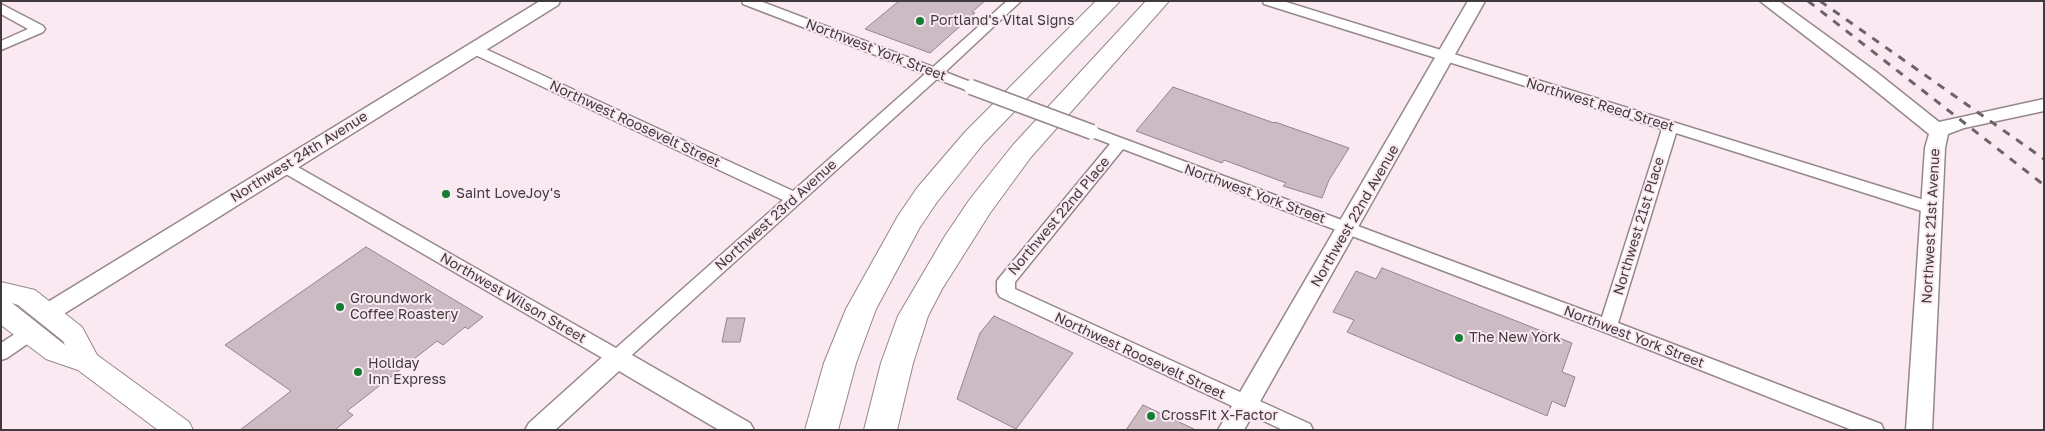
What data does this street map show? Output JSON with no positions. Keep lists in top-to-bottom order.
{
  "streets": {
    "street": [
      "Northwest York Street",
      "Northwest Reed Street",
      "Northwest Roosevelt Street",
      "Northwest 24th Avenue",
      "Northwest 23rd Avenue",
      "Northwest 22nd Place",
      "Northwest 22nd Avenue",
      "Northwest 21st Place",
      "Northwest 21st Avenue",
      "Northwest Wilson Street"
    ]
  },
  "crossings": [
    ["Northwest York Street", "Northwest 23rd Avenue"],
    ["Northwest York Street", "Northwest 22nd Place"],
    ["Northwest York Street", "Northwest 22nd Avenue"],
    ["Northwest York Street", "Northwest 21st Place"],
    ["Northwest Reed Street", "Northwest 22nd Avenue"],
    ["Northwest Reed Street", "Northwest 21st Place"],
    ["Northwest Reed Street", "Northwest 21st Avenue"],
    ["Northwest Roosevelt Street", "Northwest 24th Avenue"],
    ["Northwest Roosevelt Street", "Northwest 23rd Avenue"],
    ["Northwest Roosevelt Street", "Northwest 22nd Place"],
    ["Northwest Roosevelt Street", "Northwest 22nd Avenue"],
    ["Northwest 24th Avenue", "Northwest Wilson Street"],
    ["Northwest 23rd Avenue", "Northwest Wilson Street"]
  ],
  "places": [
    "Portland's Vital Signs",
    "Saint LoveJoy's",
    "Groundwork Coffee Roastery",
    "The New York",
    "Holiday Inn Express",
    "CrossFit X-Factor"
  ]
}
